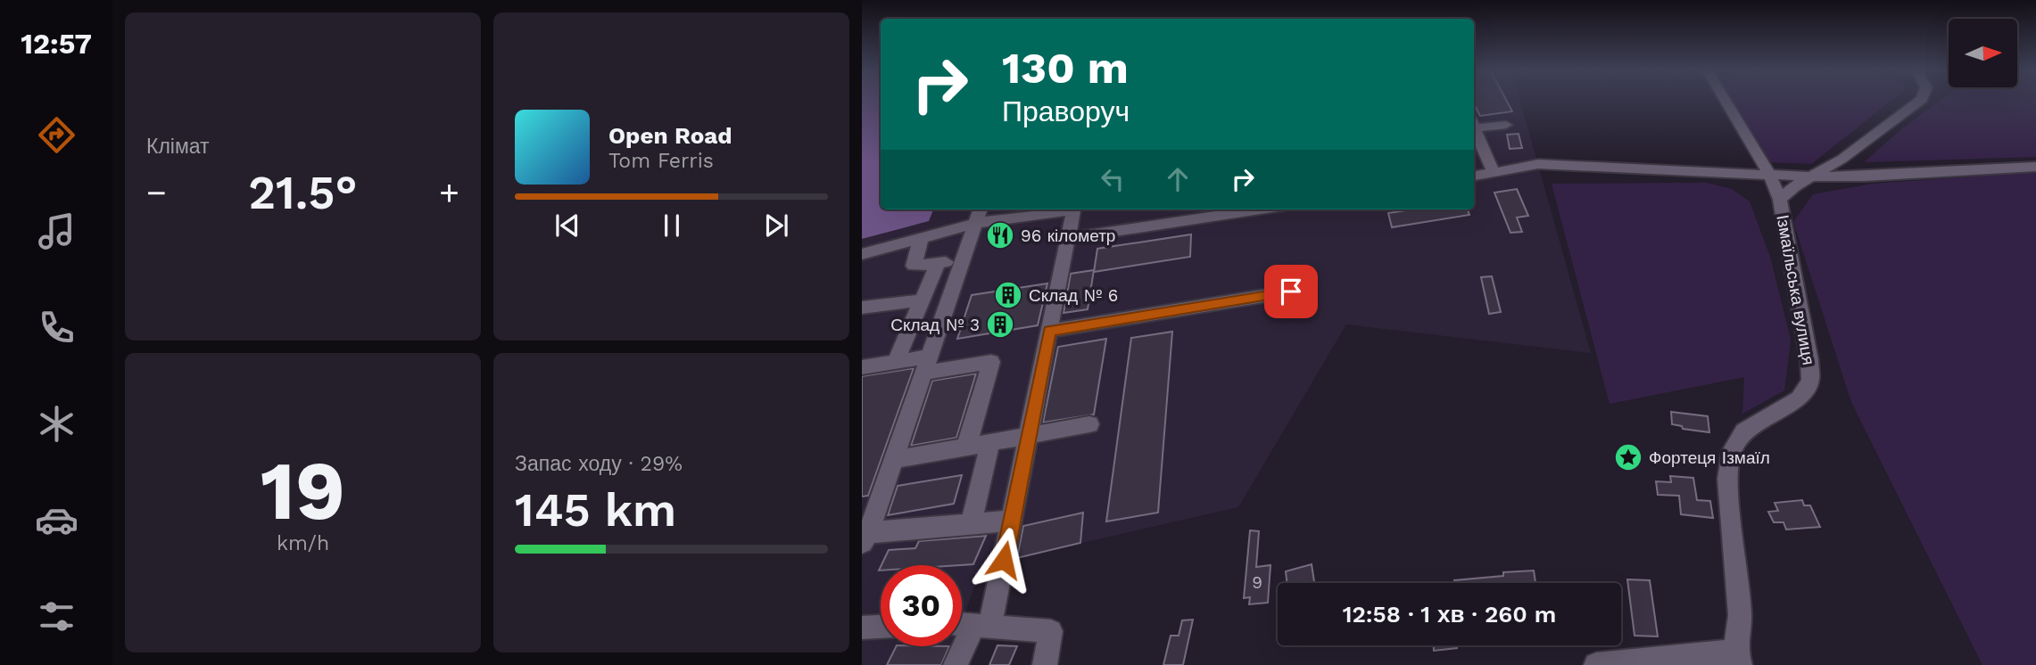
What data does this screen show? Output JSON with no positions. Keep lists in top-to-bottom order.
{
  "streets": {
    "street": ["Ізмаїльська вулиця"]
  },
  "places": {
    "restaurant": ["96 кілометр"],
    "building": ["Склад № 6", "Склад № 3"],
    "place": ["Фортеця Ізмаїл"]
  },
  "house_numbers": ["9"],
  "north": "right",
  "page": {
    "tabs": "12:57",
    "tile": [
      "Клімат",
      ["19", "km/h"],
      ["Запас ходу · 29%", "145 km"]
    ],
    "turn": ["130 m", "Праворуч"],
    "song": ["Open Road", "Tom Ferris"],
    "heat": ["−", "21.5°", "+"],
    "limit": "30",
    "trip": "12:58 · 1 хв · 260 m"
  }
}
